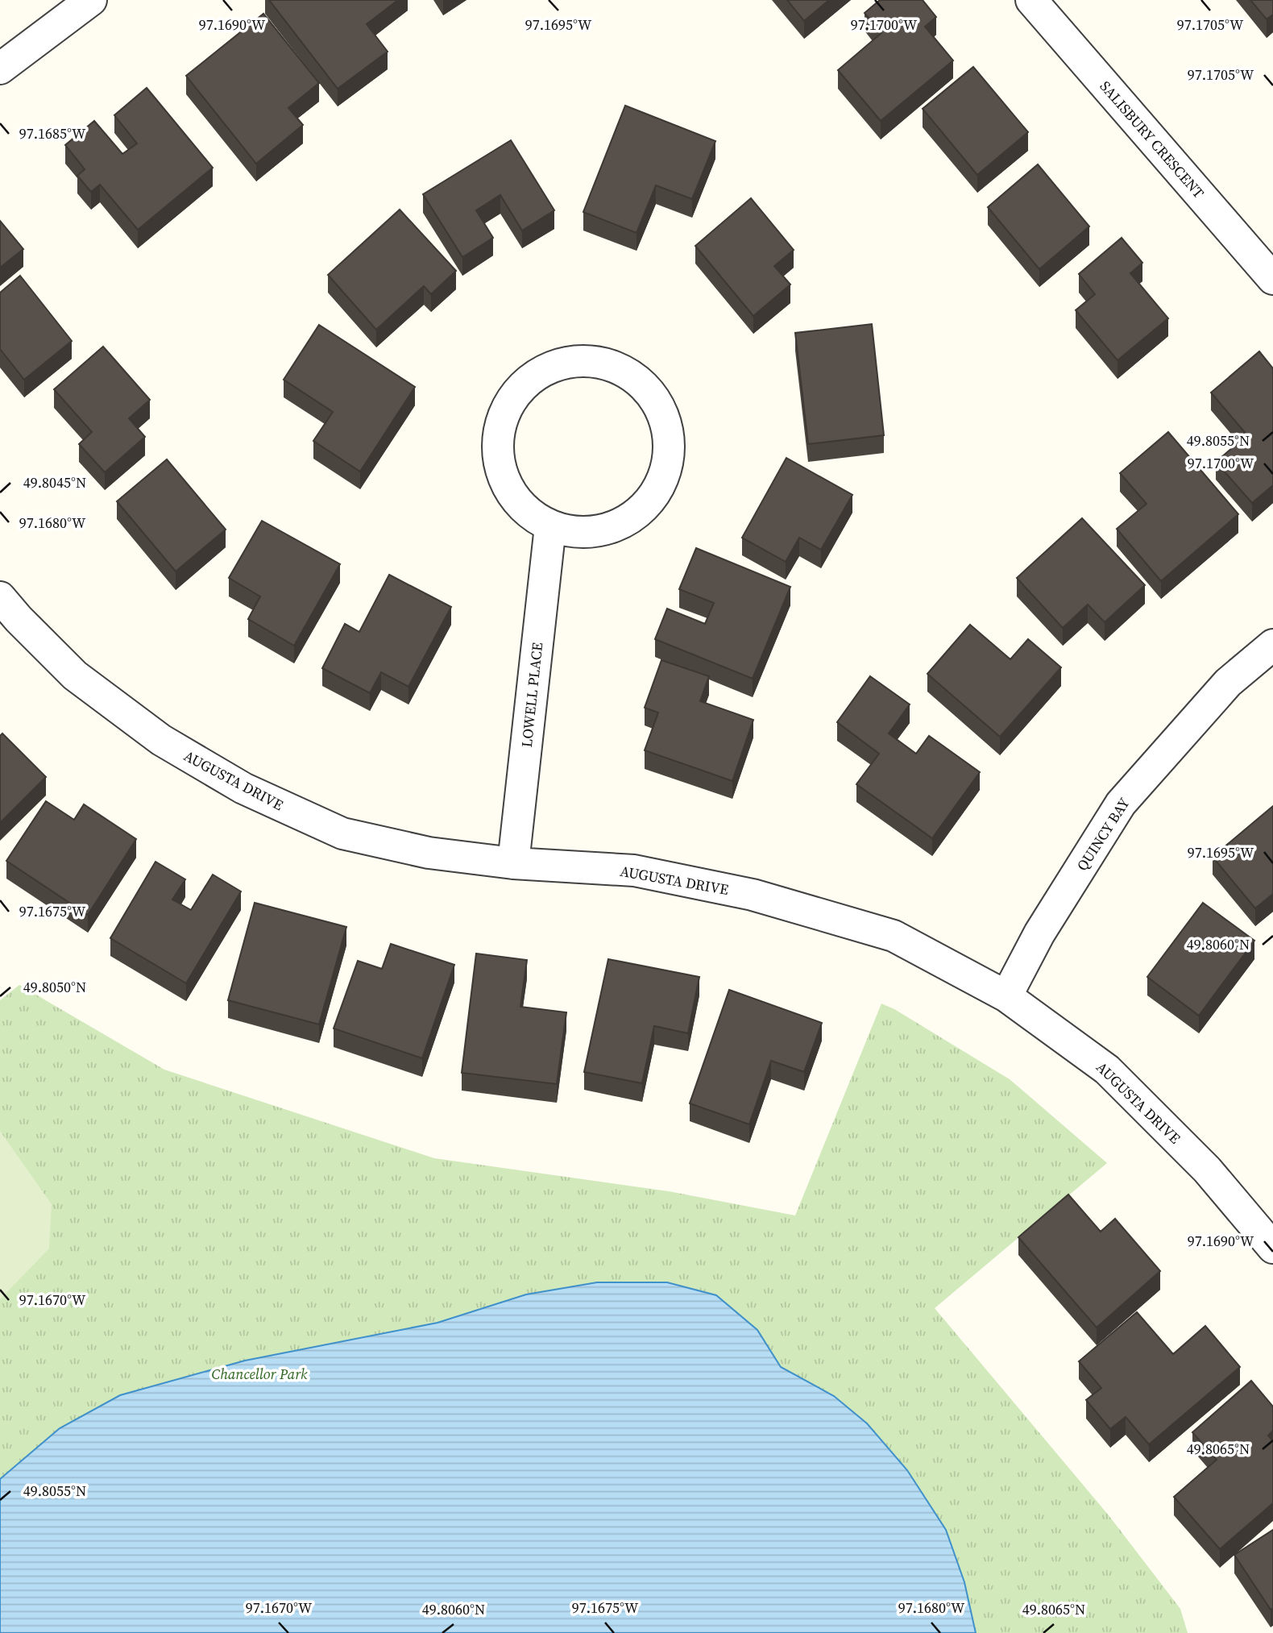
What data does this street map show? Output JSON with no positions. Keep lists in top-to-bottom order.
{
  "streets": {
    "street": [
      "SALISBURY CRESCENT",
      "LOWELL PLACE",
      "AUGUSTA DRIVE",
      "QUINCY BAY"
    ]
  },
  "crossings": [
    ["LOWELL PLACE", "AUGUSTA DRIVE"],
    ["AUGUSTA DRIVE", "QUINCY BAY"]
  ],
  "parks": ["Chancellor Park"],
  "coordinates": [
    "97.1700°W",
    "97.1705°W",
    "97.1690°W",
    "97.1695°W",
    "97.1685°W",
    "49.8055°N",
    "49.8045°N",
    "97.1680°W",
    "97.1675°W",
    "49.8060°N",
    "49.8050°N",
    "97.1670°W",
    "49.8065°N"
  ]
}
